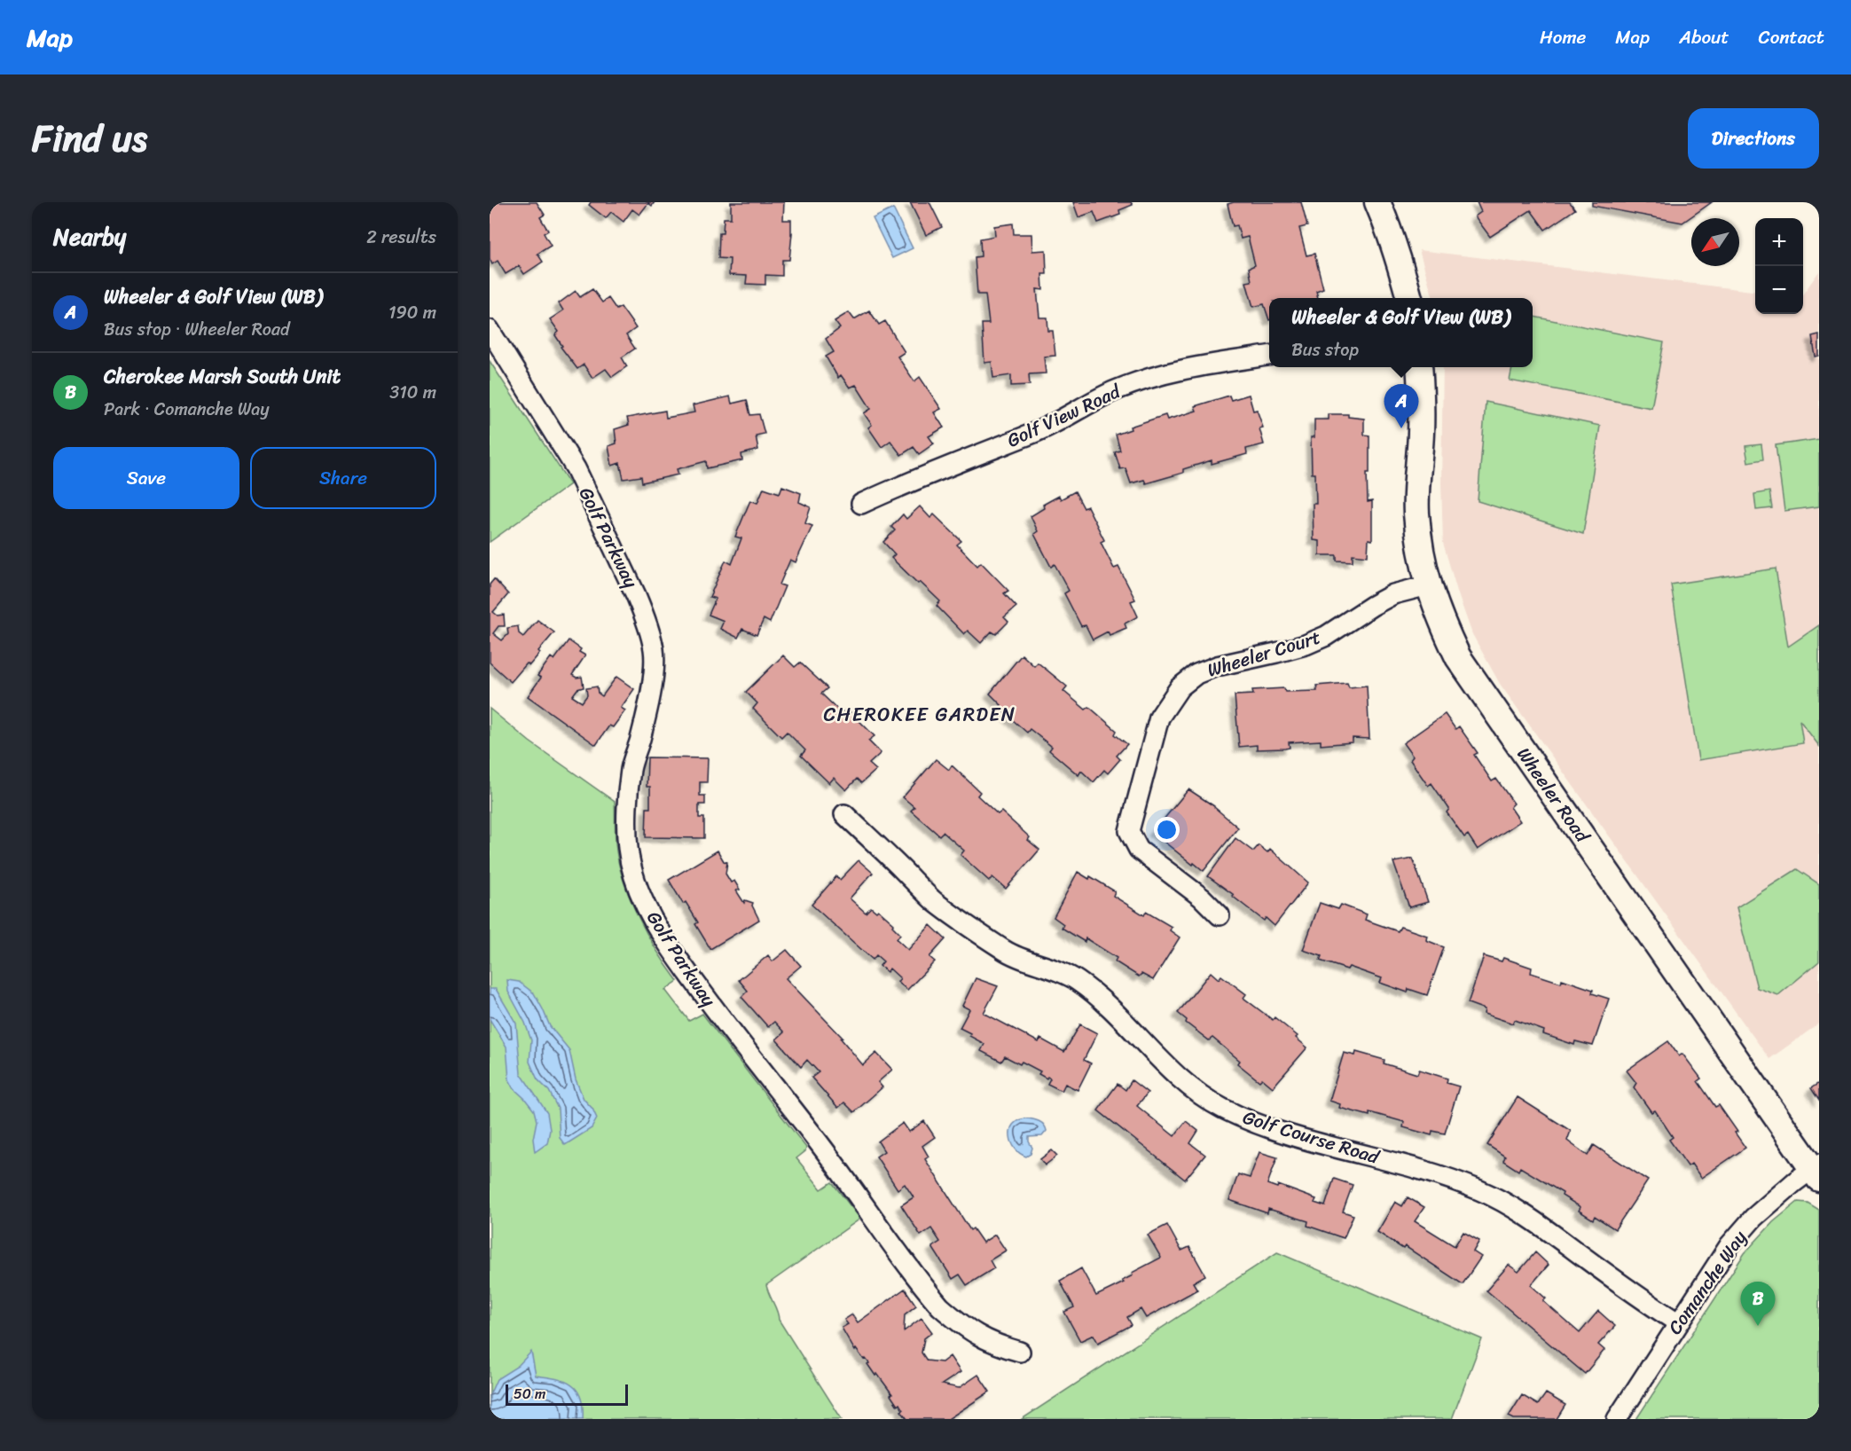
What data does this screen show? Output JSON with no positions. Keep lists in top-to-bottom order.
{
  "streets": {
    "street": [
      "Golf View Road",
      "Golf Parkway",
      "Wheeler Court",
      "Wheeler Road",
      "Golf Course Road",
      "Comanche Way"
    ]
  },
  "crossings": [
    ["Wheeler Court", "Wheeler Road"],
    ["Wheeler Road", "Comanche Way"],
    ["Golf Course Road", "Comanche Way"]
  ],
  "districts": ["CHEROKEE GARDEN"],
  "scale_bar": "50 m",
  "north": "bottom left",
  "page": {
    "header": "Map",
    "nav": [
      "Home",
      "Map",
      "About",
      "Contact"
    ],
    "title": "Find us",
    "buttons": [
      "Directions",
      ["Save", "Share"]
    ],
    "heading": ["Nearby", "2 results"],
    "map_buttons": ["+", "−"],
    "list": [
      {
        "mark": "A",
        "name": "Wheeler & Golf View (WB)",
        "note": "Bus stop · Wheeler Road",
        "value": "190 m"
      },
      {
        "mark": "B",
        "name": "Cherokee Marsh South Unit",
        "note": "Park · Comanche Way",
        "value": "310 m"
      }
    ],
    "popup": ["Wheeler & Golf View (WB)", "Bus stop"],
    "pins": ["A", "B"],
    "scale": "50 m"
  }
}
